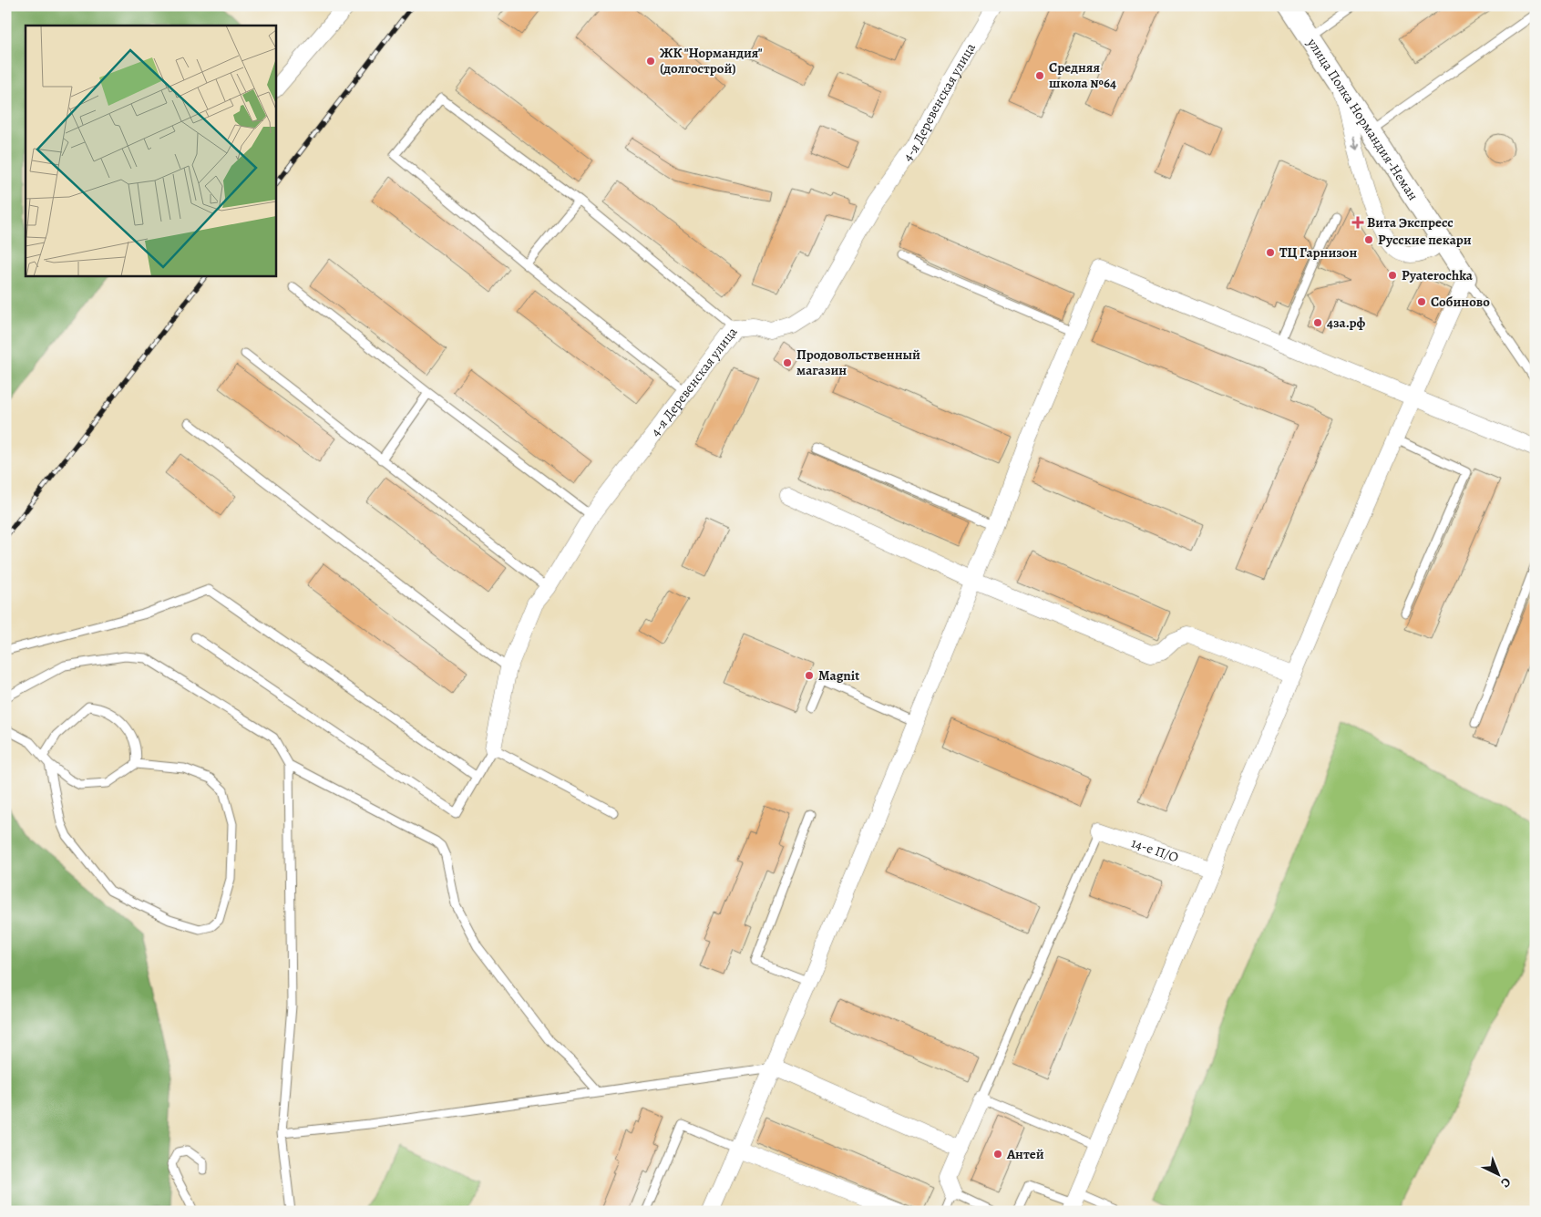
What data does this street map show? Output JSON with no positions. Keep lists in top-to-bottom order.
{
  "streets": {
    "street": ["4-я Деревенская улица", "улица Полка Нормандия-Неман", "14-е П/О"]
  },
  "places": {
    "other": [
      "ЖК \"Нормандия\" (долгострой)",
      "Средняя школа №64",
      "Русские пекари",
      "ТЦ Гарнизон",
      "Pyaterochka",
      "Собиново",
      "4за.рф",
      "Продовольственный магазин",
      "Magnit",
      "Антей"
    ],
    "health": ["Вита Экспресс"]
  },
  "north": "bottom right"
}
